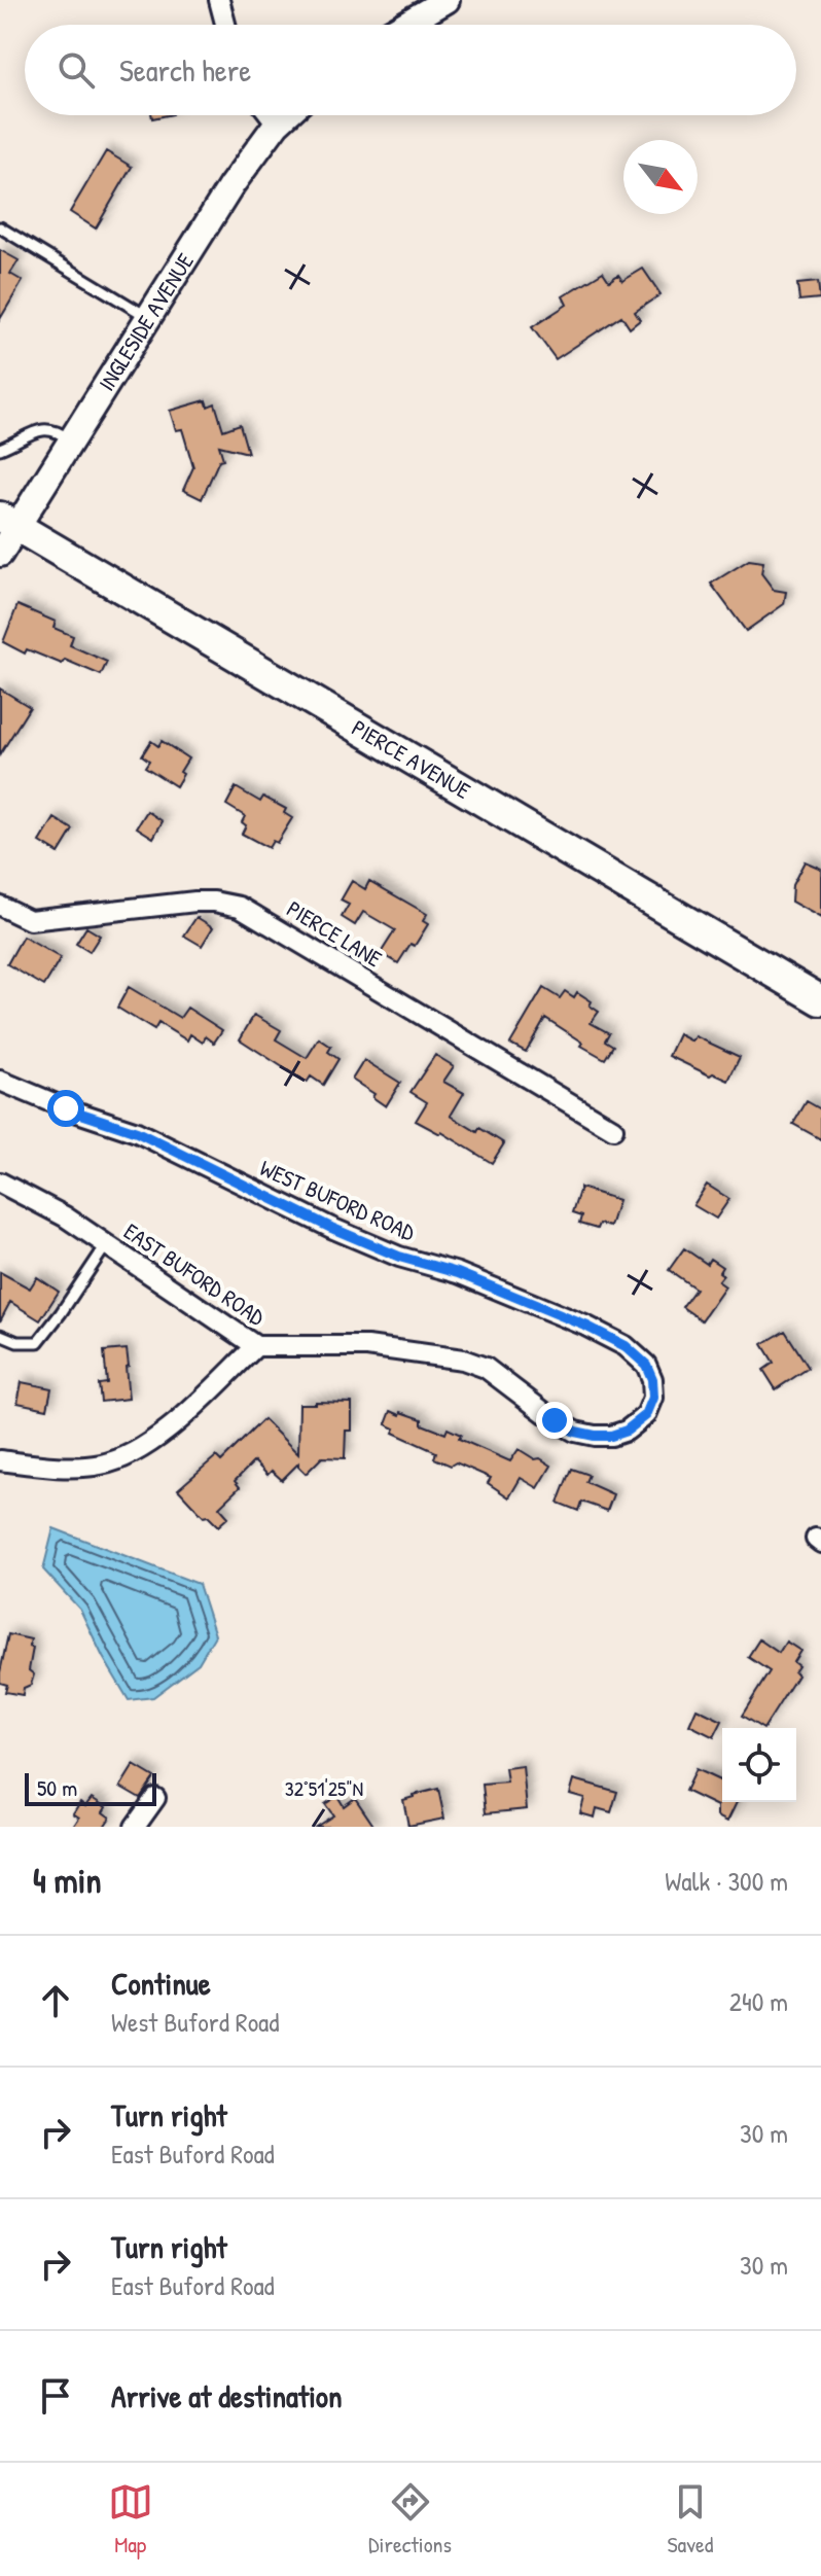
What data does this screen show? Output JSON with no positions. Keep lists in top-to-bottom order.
{
  "streets": {
    "main road": ["PIERCE AVENUE"],
    "street": [
      "INGLESIDE AVENUE",
      "PIERCE LANE",
      "WEST BUFORD ROAD",
      "EAST BUFORD ROAD"
    ]
  },
  "crossings": [
    ["INGLESIDE AVENUE", "PIERCE AVENUE"],
    ["WEST BUFORD ROAD", "EAST BUFORD ROAD"]
  ],
  "scale_bar": "50 m",
  "north": "bottom right",
  "page": {
    "search": "Search here",
    "scale": "50 m",
    "heading": ["4 min", "Walk · 300 m"],
    "list": [
      ["Continue", "West Buford Road", "240 m"],
      ["Turn right", "East Buford Road", "30 m"],
      ["Turn right", "East Buford Road", "30 m"],
      "Arrive at destination"
    ],
    "nav": ["Map", "Directions", "Saved"]
  },
  "coordinates": ["32°51'25\"N"]
}
